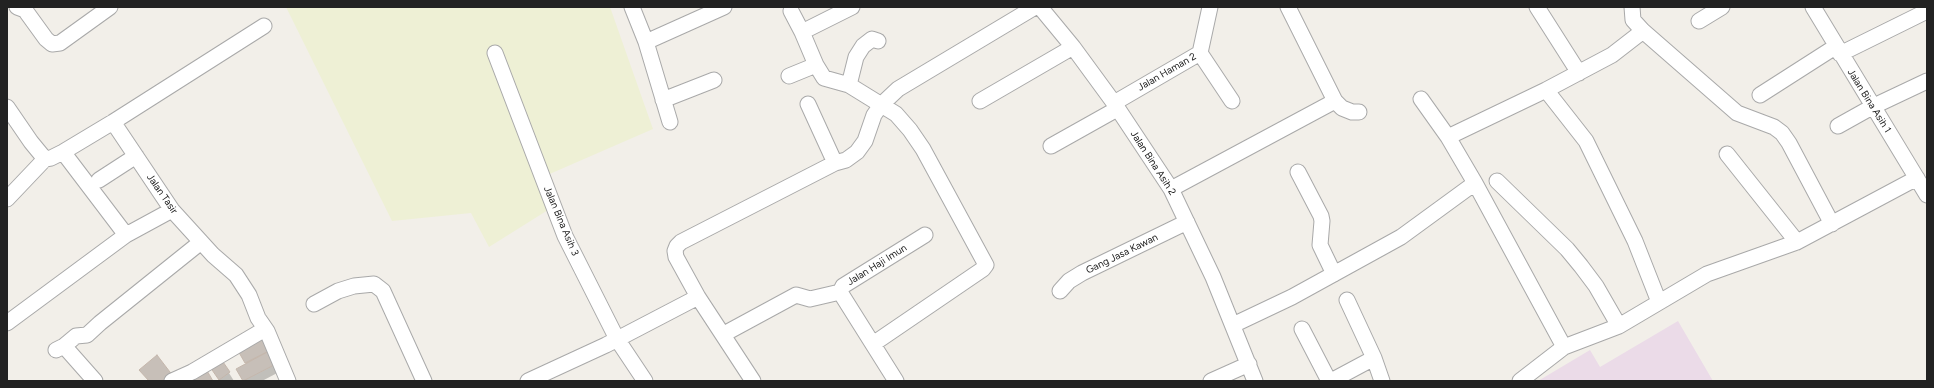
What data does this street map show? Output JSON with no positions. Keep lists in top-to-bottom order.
{
  "streets": {
    "street": [
      "Jalan Haman 2",
      "Jalan Bina Asih 1",
      "Jalan Bina Asih 2",
      "Jalan Tasir",
      "Jalan Bina Asih 3",
      "Gang Jasa Kawan",
      "Jalan Haji Imun"
    ]
  },
  "crossings": [
    ["Jalan Haman 2", "Jalan Bina Asih 2"],
    ["Jalan Bina Asih 2", "Gang Jasa Kawan"]
  ]
}
